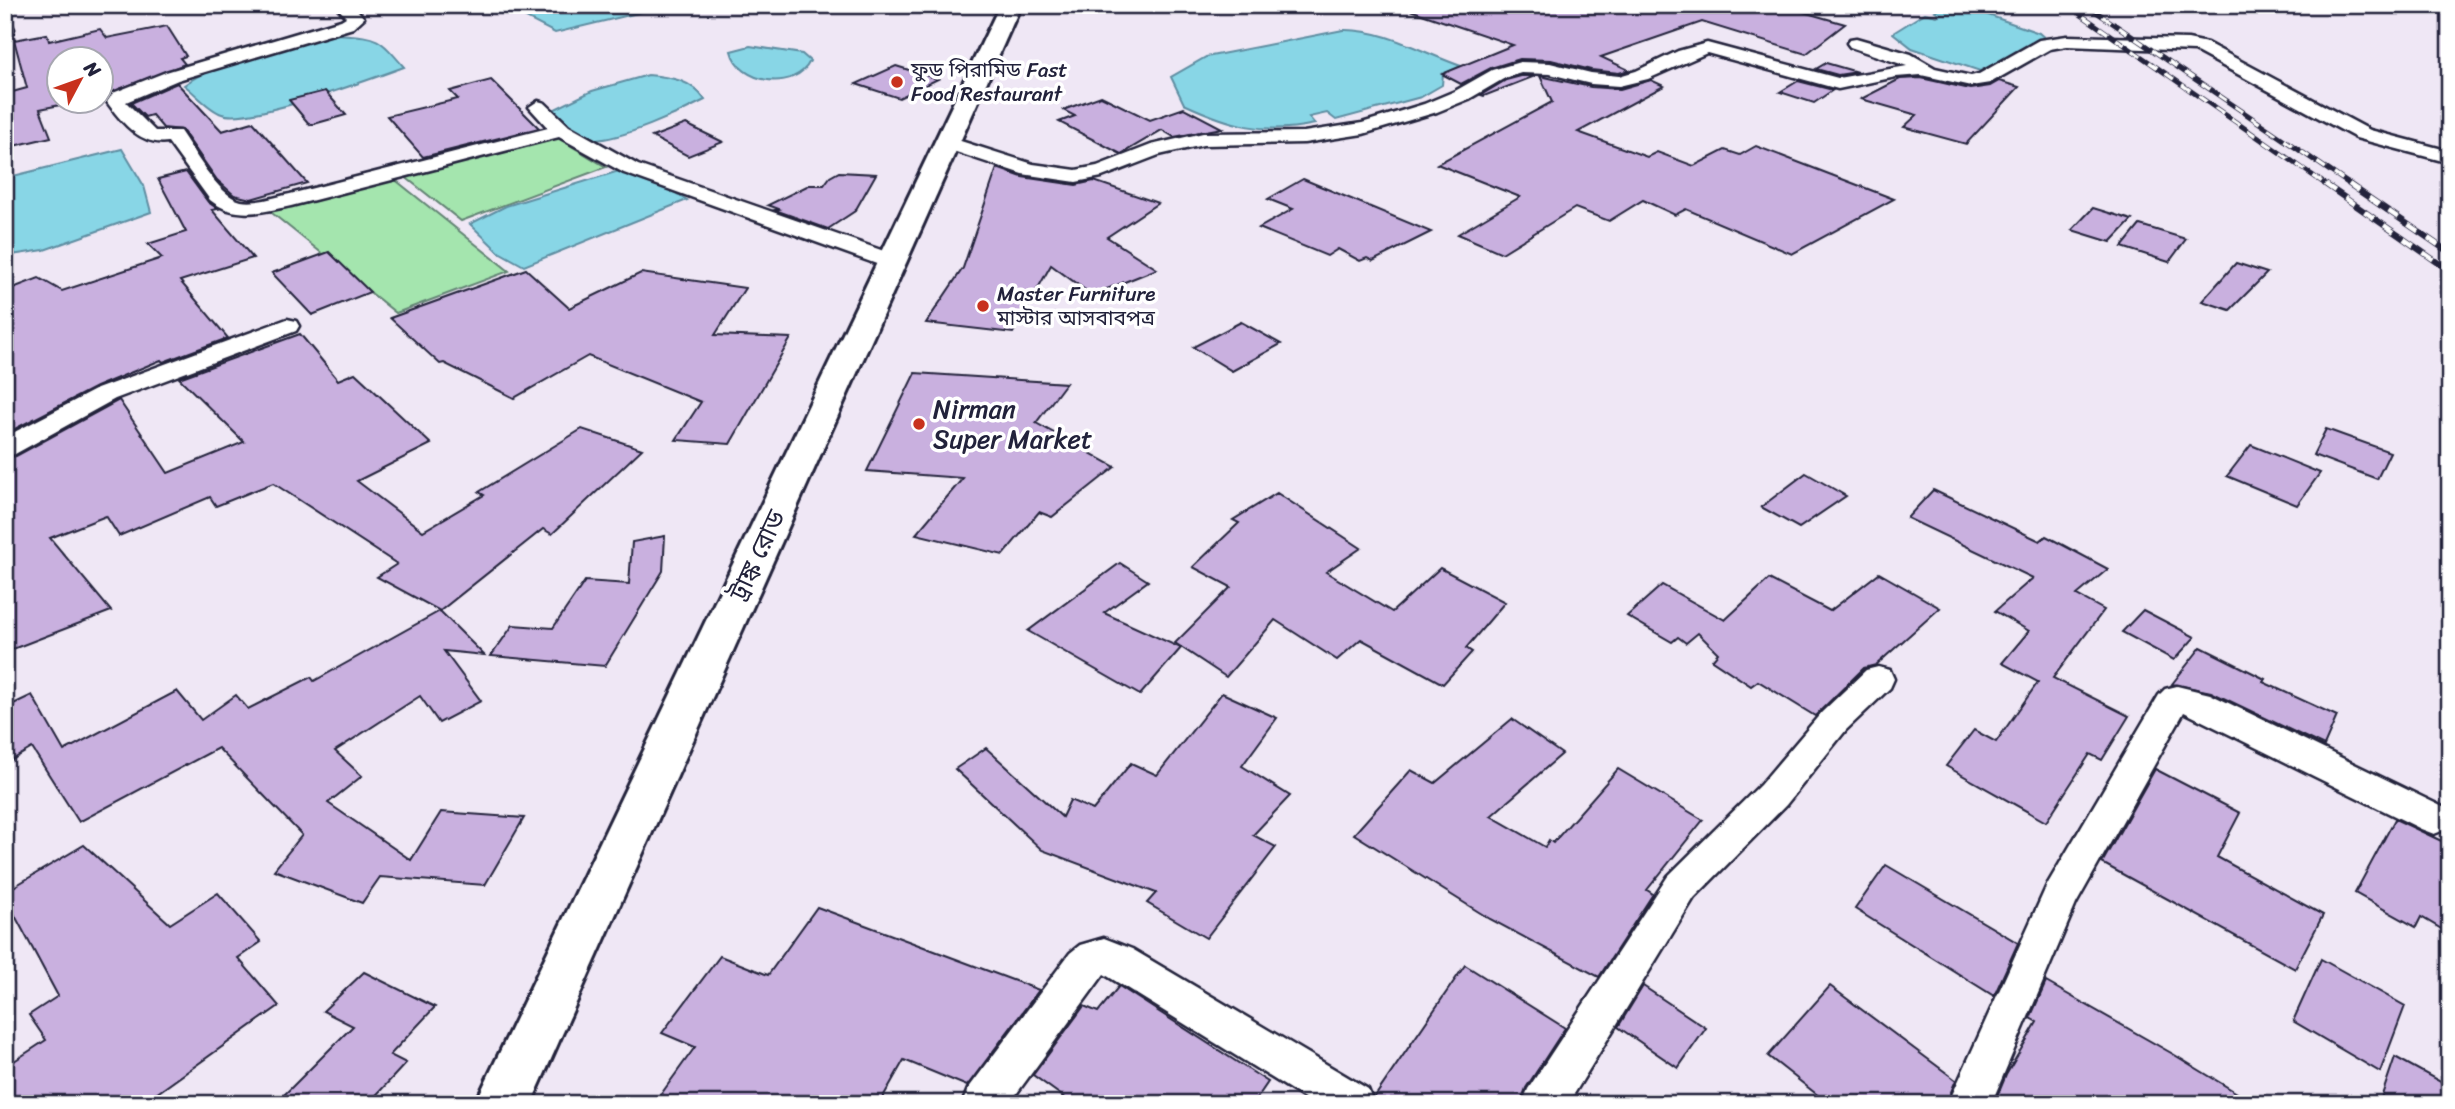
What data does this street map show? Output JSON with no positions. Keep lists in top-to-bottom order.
{
  "streets": {
    "main road": ["ট্রাঙ্ক রোড"]
  },
  "places": ["ফুড পিরামিড Fast Food Restaurant", "Master Furniture মাস্টার আসবাবপত্র", "Nirman Super Market"],
  "north": "top right"
}
